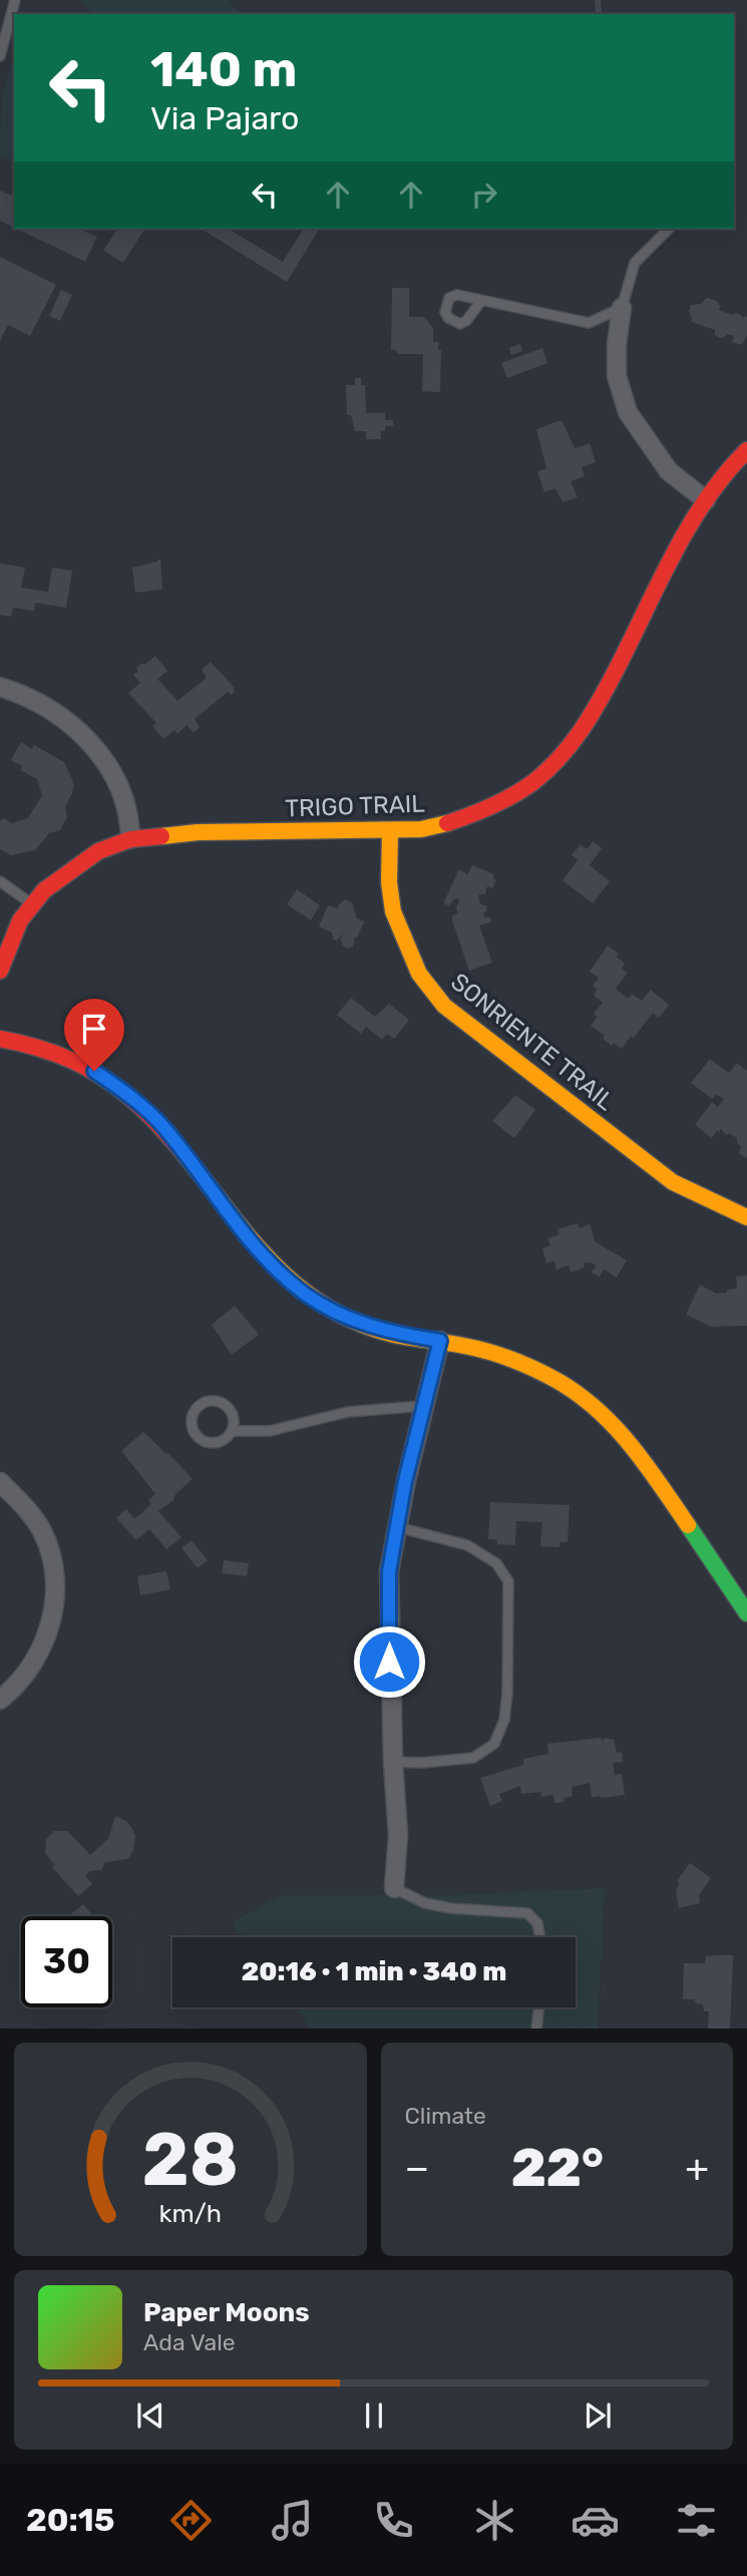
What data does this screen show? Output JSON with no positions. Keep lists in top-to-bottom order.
{
  "streets": {
    "street": ["TRIGO TRAIL", "SONRIENTE TRAIL"]
  },
  "crossings": [
    ["TRIGO TRAIL", "SONRIENTE TRAIL"]
  ],
  "page": {
    "turn": ["140 m", "Via Pajaro"],
    "limit": "30",
    "trip": "20:16 · 1 min · 340 m",
    "tile": "Climate",
    "heat": ["−", "22°", "+"],
    "song": ["Paper Moons", "Ada Vale"],
    "tabs": "20:15",
    "gauge": ["28", "km/h"]
  }
}
